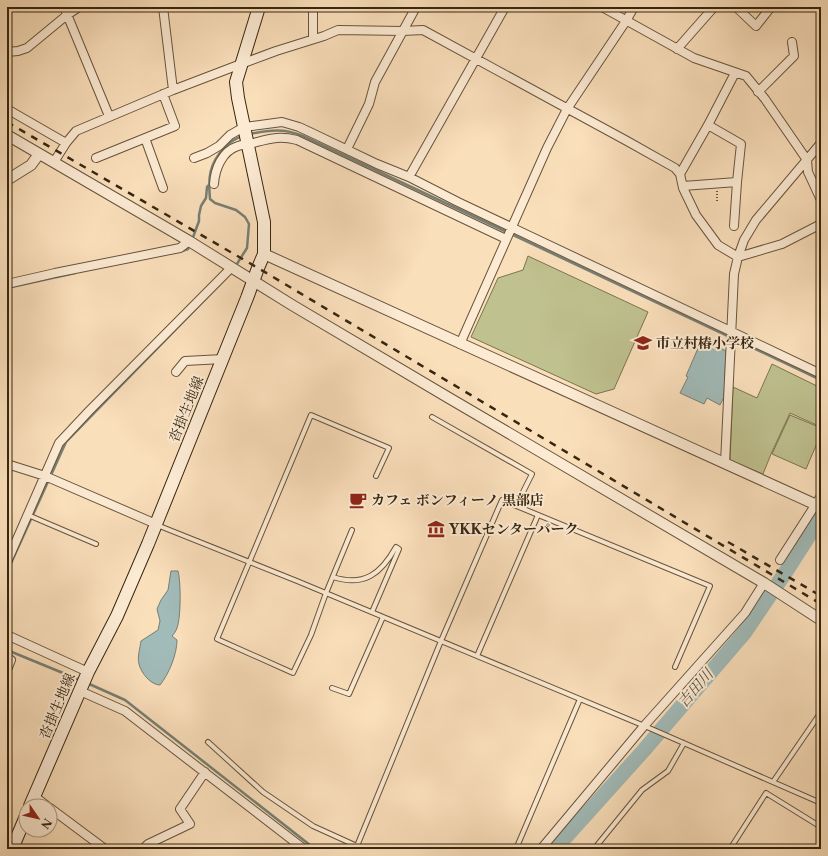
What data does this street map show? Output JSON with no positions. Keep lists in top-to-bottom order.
{
  "streets": {
    "main road": ["沓掛生地線"]
  },
  "water": ["吉田川"],
  "places": {
    "school or university": ["市立村椿小学校"],
    "cafe": ["カフェ ボンフィーノ 黒部店"],
    "museum": ["YKKセンターパーク"]
  },
  "north": "bottom right"
}
